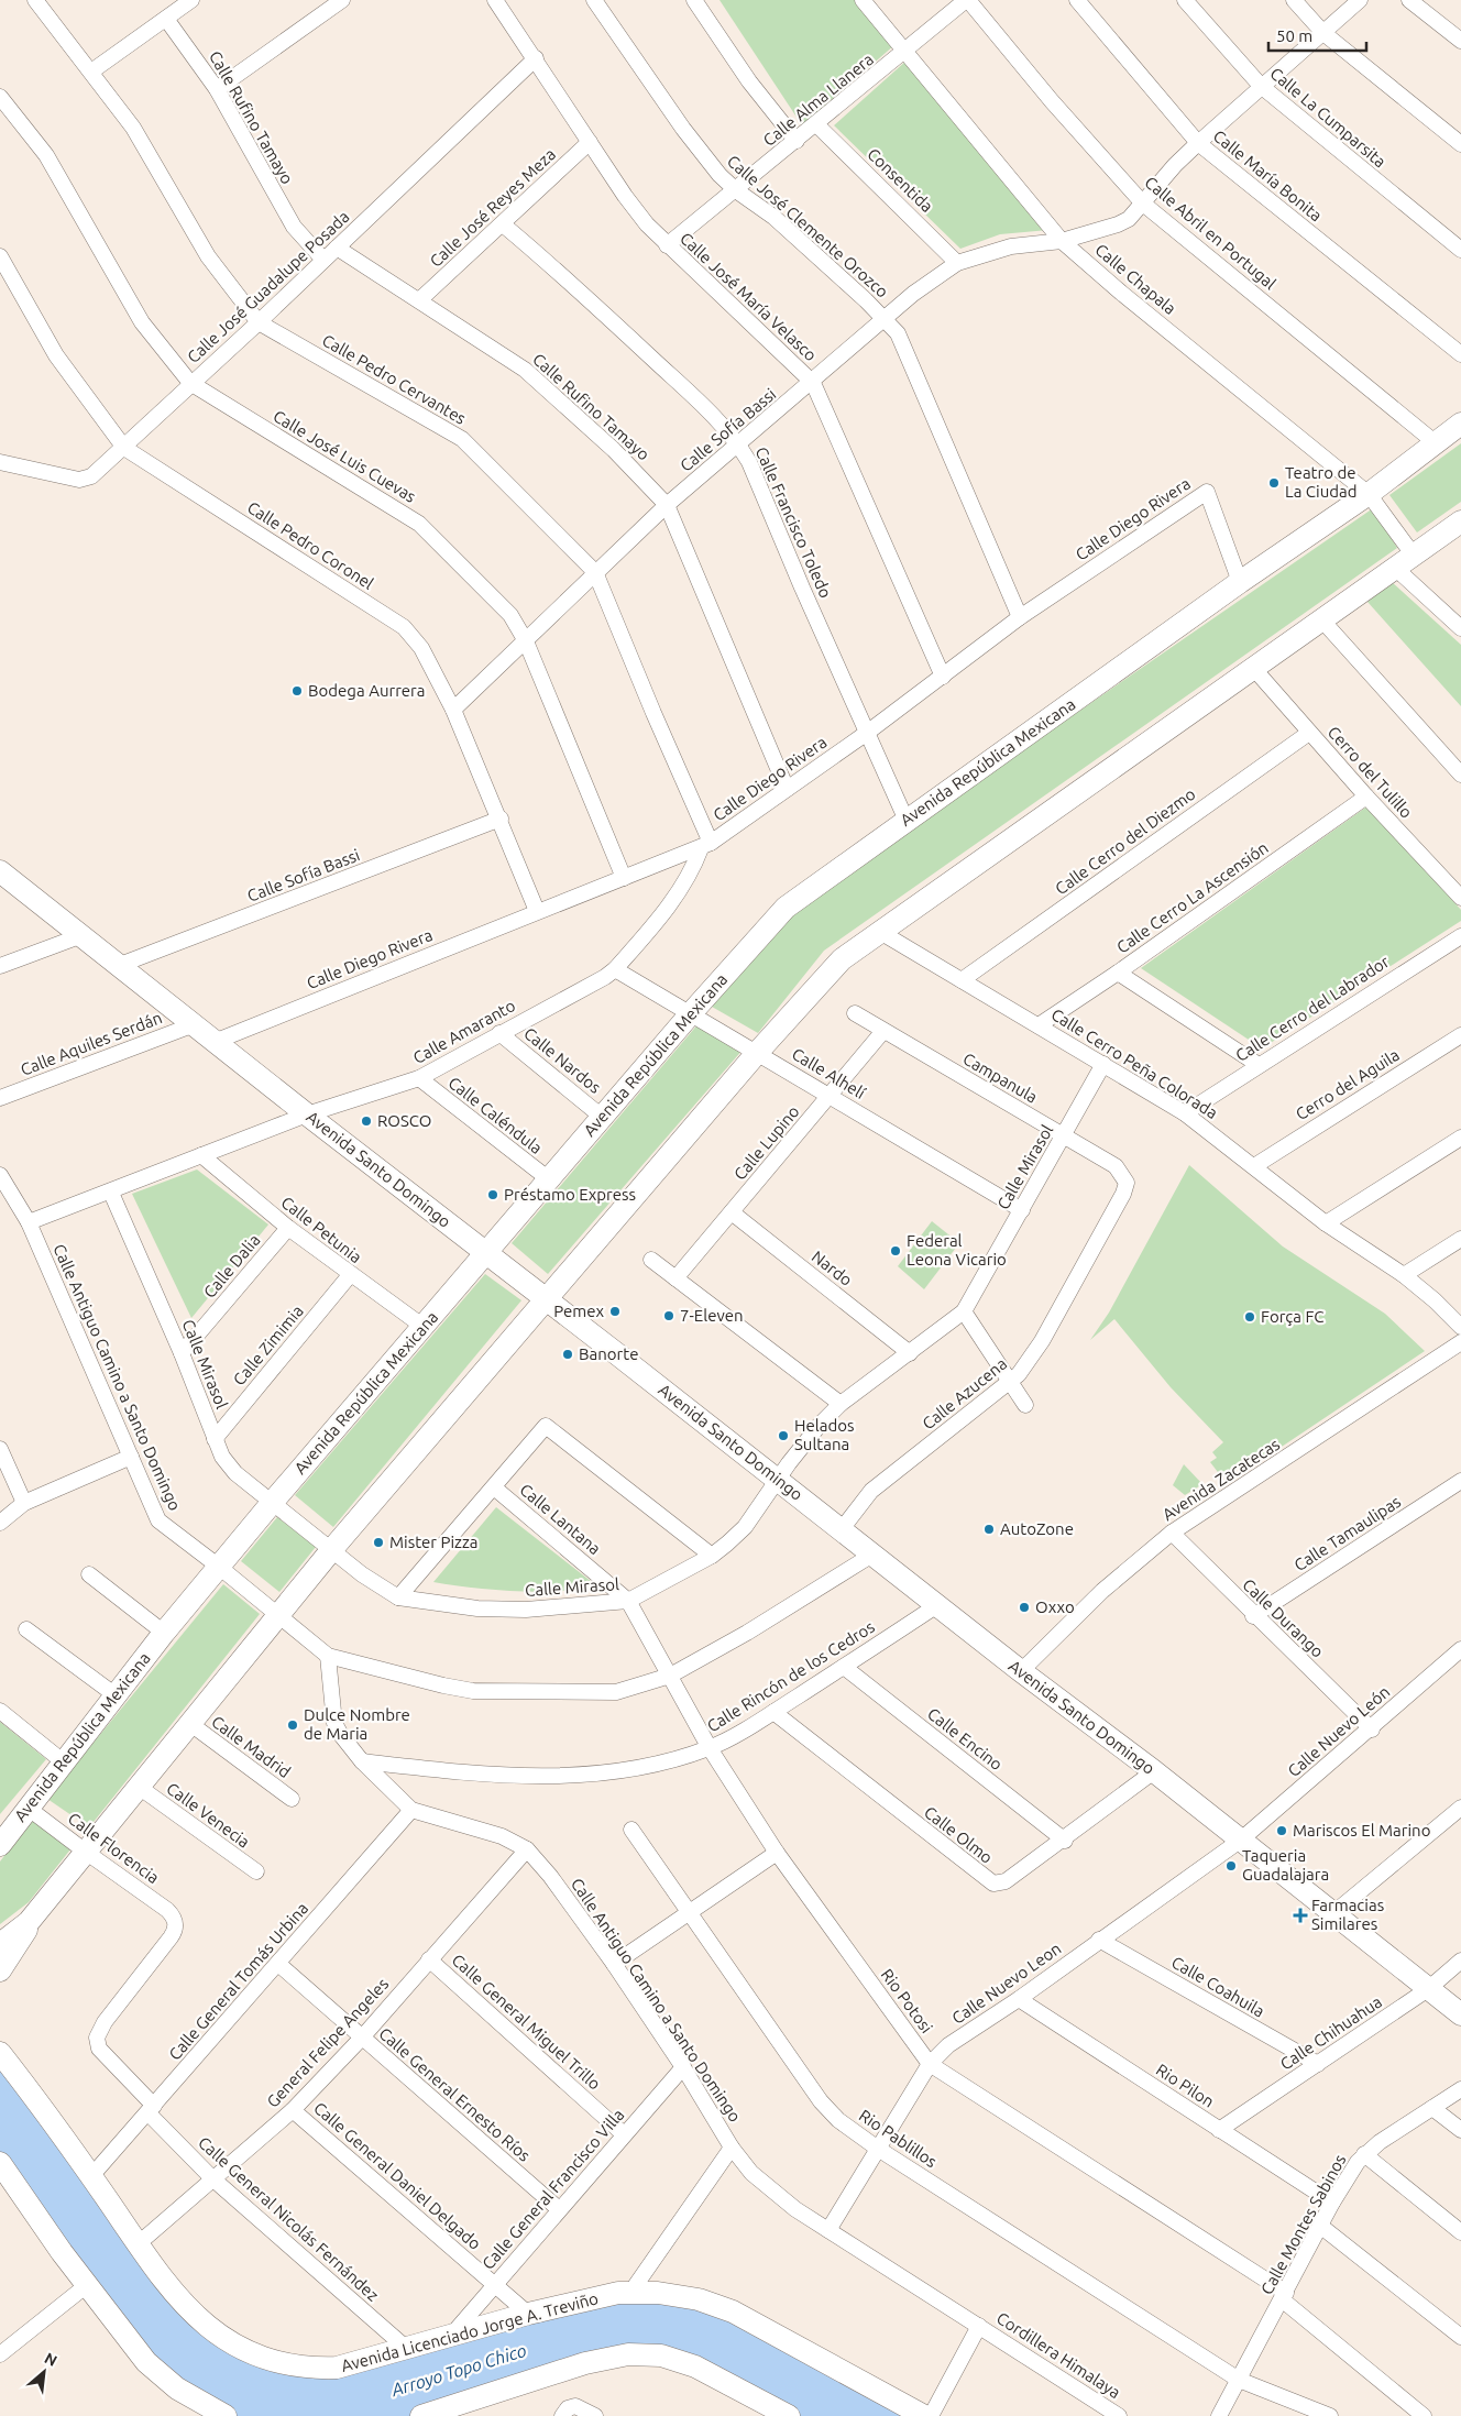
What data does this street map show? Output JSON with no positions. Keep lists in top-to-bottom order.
{
  "streets": {
    "main road": ["Avenida República Mexicana", "Avenida Santo Domingo", "Avenida Licenciado Jorge A. Treviño"],
    "street": [
      "Calle Alma Llanera",
      "Calle Rufino Tamayo",
      "Calle La Cumparsita",
      "Calle María Bonita",
      "Consentida",
      "Calle José Reyes Meza",
      "Calle José Clemente Orozco",
      "Calle Abril en Portugal",
      "Calle Chapala",
      "Calle José Guadalupe Posada",
      "Calle José María Velasco",
      "Calle Pedro Cervantes",
      "Calle Sofía Bassi",
      "Calle José Luis Cuevas",
      "Calle Diego Rivera",
      "Calle Francisco Toledo",
      "Calle Pedro Coronel",
      "Cerro del Tulillo",
      "Calle Cerro del Diezmo",
      "Calle Cerro La Ascensión",
      "Calle Cerro del Labrador",
      "Calle Amaranto",
      "Calle Aquiles Serdán",
      "Calle Nardos",
      "Calle Cerro Peña Colorada",
      "Calle Alhelí",
      "Campanula",
      "Cerro del Aguila",
      "Calle Caléndula",
      "Calle Lupino",
      "Calle Mirasol",
      "Calle Petunia",
      "Calle Dalia",
      "Nardo",
      "Calle Zimimia",
      "Calle Antiguo Camino a Santo Domingo",
      "Calle Azucena",
      "Avenida Zacatecas",
      "Calle Lantana",
      "Calle Tamaulipas",
      "Calle Durango",
      "Calle Rincón de los Cedros",
      "Calle Nuevo León",
      "Calle Encino",
      "Calle Madrid",
      "Calle Venecia",
      "Calle Olmo",
      "Calle Florencia",
      "Calle General Tomás Urbina",
      "Calle Nuevo Leon",
      "Calle Coahuila",
      "Rio Potosi",
      "Calle General Miguel Trillo",
      "Calle Chihuahua",
      "General Felipe Angeles",
      "Rio Pilon",
      "Calle General Ernesto Ríos",
      "Rio Pablillos",
      "Calle General Daniel Delgado",
      "Calle General Francisco Villa",
      "Calle General Nicolás Fernández",
      "Calle Montes Sabinos",
      "Cordillera Himalaya"
    ]
  },
  "crossings": [
    ["Calle Alma Llanera", "Consentida"],
    ["Calle Alma Llanera", "Calle José Clemente Orozco"],
    ["Calle Alma Llanera", "Calle Abril en Portugal"],
    ["Calle Alma Llanera", "Calle Chapala"],
    ["Calle Alma Llanera", "Calle José María Velasco"],
    ["Calle Rufino Tamayo", "Calle José Reyes Meza"],
    ["Calle Rufino Tamayo", "Calle José Guadalupe Posada"],
    ["Calle Rufino Tamayo", "Calle Sofía Bassi"],
    ["Calle Rufino Tamayo", "Calle Diego Rivera"],
    ["Calle La Cumparsita", "Calle Sofía Bassi"],
    ["Calle María Bonita", "Calle Sofía Bassi"],
    ["Consentida", "Calle Sofía Bassi"],
    ["Calle José Reyes Meza", "Calle José María Velasco"],
    ["Calle José Reyes Meza", "Calle Francisco Toledo"],
    ["Calle José Clemente Orozco", "Calle Sofía Bassi"],
    ["Calle José Clemente Orozco", "Calle Diego Rivera"],
    ["Calle Abril en Portugal", "Calle Sofía Bassi"],
    ["Calle Abril en Portugal", "Avenida República Mexicana"],
    ["Calle Chapala", "Calle Sofía Bassi"],
    ["Calle Chapala", "Avenida República Mexicana"],
    ["Calle José Guadalupe Posada", "Calle José María Velasco"],
    ["Calle José Guadalupe Posada", "Calle Pedro Cervantes"],
    ["Calle José Guadalupe Posada", "Calle José Luis Cuevas"],
    ["Calle José Guadalupe Posada", "Calle Pedro Coronel"],
    ["Calle José María Velasco", "Calle Sofía Bassi"],
    ["Calle José María Velasco", "Calle Diego Rivera"],
    ["Calle Pedro Cervantes", "Calle Sofía Bassi"],
    ["Calle Pedro Cervantes", "Calle Diego Rivera"],
    ["Calle Pedro Cervantes", "Calle Amaranto"],
    ["Calle Sofía Bassi", "Calle José Luis Cuevas"],
    ["Calle Sofía Bassi", "Calle Francisco Toledo"],
    ["Calle Sofía Bassi", "Calle Pedro Coronel"],
    ["Calle Sofía Bassi", "Avenida Santo Domingo"],
    ["Calle José Luis Cuevas", "Calle Diego Rivera"],
    ["Calle Diego Rivera", "Calle Francisco Toledo"],
    ["Calle Diego Rivera", "Calle Pedro Coronel"],
    ["Calle Diego Rivera", "Avenida República Mexicana"],
    ["Calle Diego Rivera", "Calle Amaranto"],
    ["Calle Diego Rivera", "Avenida Santo Domingo"],
    ["Calle Francisco Toledo", "Avenida República Mexicana"],
    ["Avenida República Mexicana", "Calle Nardos"],
    ["Avenida República Mexicana", "Calle Alhelí"],
    ["Avenida República Mexicana", "Calle Caléndula"],
    ["Avenida República Mexicana", "Calle Mirasol"],
    ["Avenida República Mexicana", "Avenida Santo Domingo"],
    ["Avenida República Mexicana", "Calle Petunia"],
    ["Avenida República Mexicana", "Calle Antiguo Camino a Santo Domingo"],
    ["Avenida República Mexicana", "Calle Florencia"],
    ["Cerro del Tulillo", "Calle Cerro del Diezmo"],
    ["Cerro del Tulillo", "Calle Cerro La Ascensión"],
    ["Calle Cerro del Diezmo", "Calle Cerro Peña Colorada"],
    ["Calle Cerro La Ascensión", "Calle Cerro Peña Colorada"],
    ["Calle Cerro del Labrador", "Calle Cerro Peña Colorada"],
    ["Calle Amaranto", "Calle Nardos"],
    ["Calle Amaranto", "Calle Alhelí"],
    ["Calle Amaranto", "Calle Caléndula"],
    ["Calle Amaranto", "Calle Mirasol"],
    ["Calle Amaranto", "Avenida Santo Domingo"],
    ["Calle Amaranto", "Calle Petunia"],
    ["Calle Amaranto", "Calle Antiguo Camino a Santo Domingo"],
    ["Calle Aquiles Serdán", "Avenida Santo Domingo"],
    ["Calle Cerro Peña Colorada", "Cerro del Aguila"],
    ["Calle Cerro Peña Colorada", "Calle Mirasol"],
    ["Calle Alhelí", "Calle Lupino"],
    ["Calle Alhelí", "Calle Mirasol"],
    ["Campanula", "Calle Lupino"],
    ["Campanula", "Calle Mirasol"],
    ["Campanula", "Calle Azucena"],
    ["Calle Lupino", "Nardo"],
    ["Calle Mirasol", "Avenida Santo Domingo"],
    ["Calle Mirasol", "Calle Dalia"],
    ["Calle Mirasol", "Nardo"],
    ["Calle Mirasol", "Calle Zimimia"],
    ["Calle Mirasol", "Calle Lantana"],
    ["Calle Mirasol", "Rio Potosi"],
    ["Avenida Santo Domingo", "Calle Antiguo Camino a Santo Domingo"],
    ["Avenida Santo Domingo", "Calle Azucena"],
    ["Avenida Santo Domingo", "Avenida Zacatecas"],
    ["Avenida Santo Domingo", "Calle Rincón de los Cedros"],
    ["Avenida Santo Domingo", "Calle Nuevo León"],
    ["Avenida Santo Domingo", "Calle Olmo"],
    ["Avenida Santo Domingo", "Calle Nuevo Leon"],
    ["Avenida Santo Domingo", "Calle Chihuahua"],
    ["Calle Petunia", "Calle Dalia"],
    ["Calle Petunia", "Calle Zimimia"],
    ["Calle Antiguo Camino a Santo Domingo", "Calle Rincón de los Cedros"],
    ["Calle Antiguo Camino a Santo Domingo", "Calle General Tomás Urbina"],
    ["Calle Antiguo Camino a Santo Domingo", "Calle Nuevo Leon"],
    ["Calle Antiguo Camino a Santo Domingo", "Rio Potosi"],
    ["Calle Antiguo Camino a Santo Domingo", "General Felipe Angeles"],
    ["Calle Antiguo Camino a Santo Domingo", "Calle General Francisco Villa"],
    ["Calle Antiguo Camino a Santo Domingo", "Cordillera Himalaya"],
    ["Avenida Zacatecas", "Calle Durango"],
    ["Calle Lantana", "Rio Potosi"],
    ["Calle Tamaulipas", "Calle Durango"],
    ["Calle Durango", "Calle Nuevo León"],
    ["Calle Rincón de los Cedros", "Calle Encino"],
    ["Calle Rincón de los Cedros", "Calle Olmo"],
    ["Calle Rincón de los Cedros", "Rio Potosi"],
    ["Calle Nuevo León", "Calle Nuevo Leon"],
    ["Calle Encino", "Calle Olmo"],
    ["Calle Florencia", "Calle General Nicolás Fernández"],
    ["Calle General Tomás Urbina", "Calle General Ernesto Ríos"],
    ["Calle General Tomás Urbina", "Calle General Nicolás Fernández"],
    ["Calle General Tomás Urbina", "Avenida Licenciado Jorge A. Treviño"],
    ["Calle Nuevo Leon", "Calle Coahuila"],
    ["Calle Nuevo Leon", "Rio Potosi"],
    ["Calle Nuevo Leon", "Rio Pilon"],
    ["Calle Nuevo Leon", "Rio Pablillos"],
    ["Calle Coahuila", "Calle Chihuahua"],
    ["Rio Potosi", "Calle Montes Sabinos"],
    ["Calle General Miguel Trillo", "General Felipe Angeles"],
    ["Calle General Miguel Trillo", "Calle General Francisco Villa"],
    ["Calle Chihuahua", "Rio Pilon"],
    ["General Felipe Angeles", "Calle General Ernesto Ríos"],
    ["General Felipe Angeles", "Calle General Daniel Delgado"],
    ["General Felipe Angeles", "Calle General Nicolás Fernández"],
    ["General Felipe Angeles", "Avenida Licenciado Jorge A. Treviño"],
    ["Rio Pilon", "Calle Montes Sabinos"],
    ["Calle General Ernesto Ríos", "Calle General Francisco Villa"],
    ["Rio Pablillos", "Calle Montes Sabinos"],
    ["Calle General Daniel Delgado", "Calle General Francisco Villa"],
    ["Calle General Daniel Delgado", "Avenida Licenciado Jorge A. Treviño"],
    ["Calle General Francisco Villa", "Avenida Licenciado Jorge A. Treviño"],
    ["Calle General Nicolás Fernández", "Avenida Licenciado Jorge A. Treviño"]
  ],
  "water": ["Arroyo Topo Chico"],
  "places": {
    "other": [
      "Teatro de La Ciudad",
      "Bodega Aurrera",
      "ROSCO",
      "Préstamo Express",
      "Federal Leona Vicario",
      "Pemex",
      "7-Eleven",
      "Força FC",
      "Banorte",
      "Helados Sultana",
      "AutoZone",
      "Mister Pizza",
      "Oxxo",
      "Dulce Nombre de Maria",
      "Mariscos El Marino",
      "Taqueria Guadalajara"
    ],
    "health": ["Farmacias Similares"]
  },
  "scale_bar": "50 m",
  "north": "top right"
}
